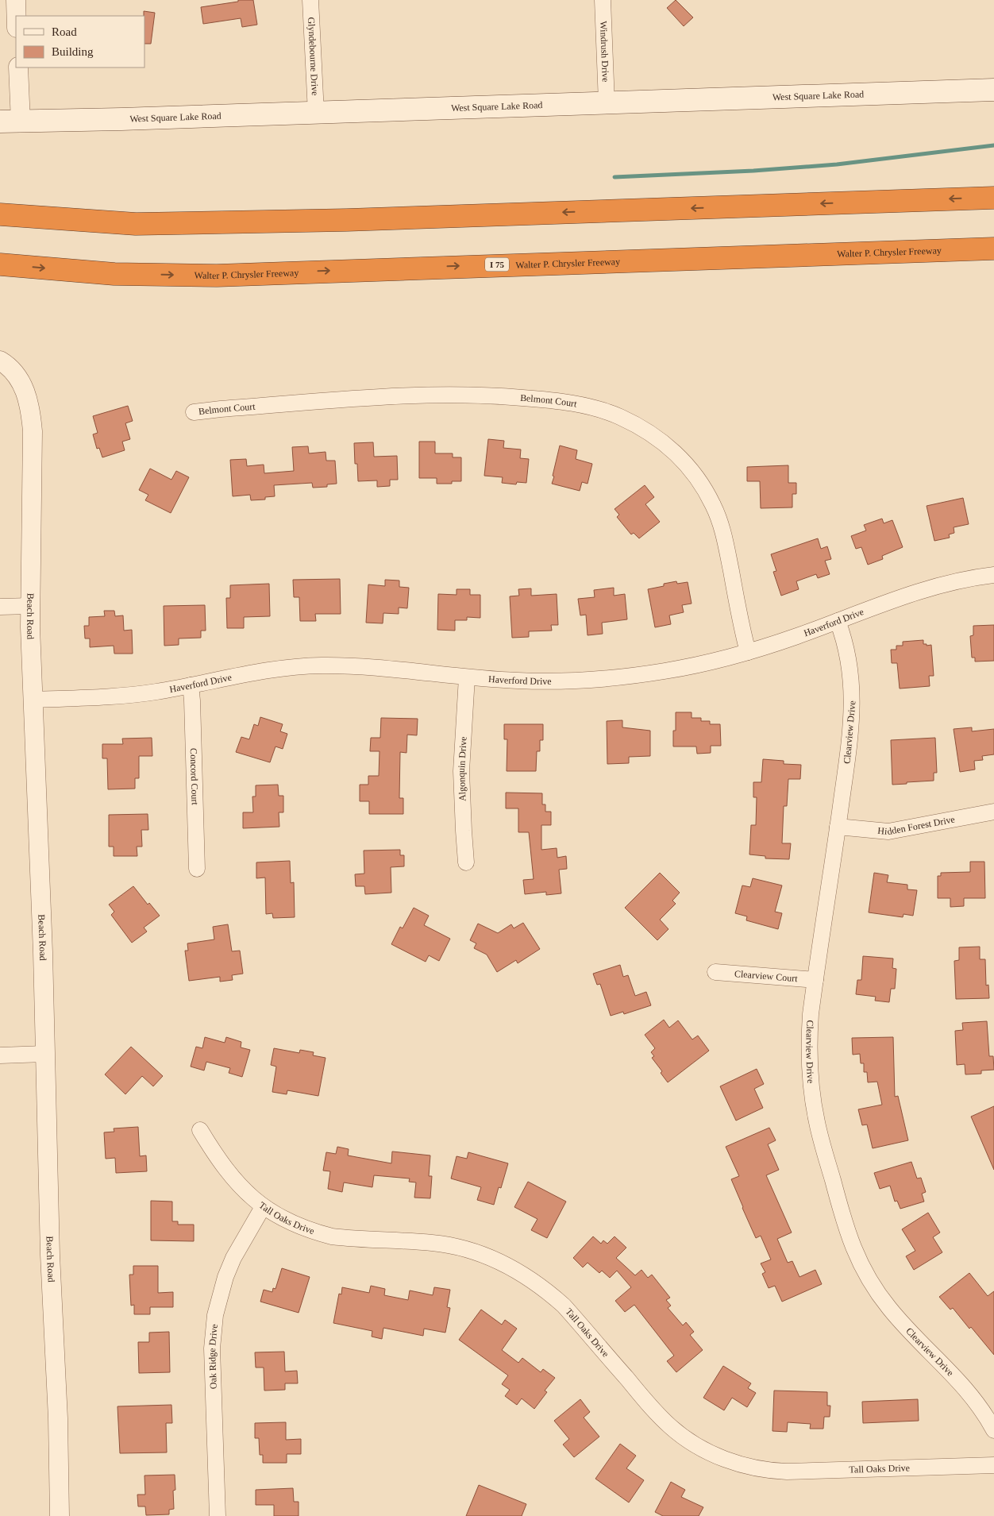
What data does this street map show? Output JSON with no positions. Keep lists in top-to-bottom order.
{
  "streets": {
    "highway": ["Walter P. Chrysler Freeway", "I 75"],
    "main road": ["West Square Lake Road"],
    "street": [
      "Windrush Drive",
      "Glyndebourne Drive",
      "Belmont Court",
      "Beach Road",
      "Haverford Drive",
      "Clearview Drive",
      "Algonquin Drive",
      "Concord Court",
      "Hidden Forest Drive",
      "Clearview Court",
      "Tall Oaks Drive",
      "Oak Ridge Drive"
    ]
  },
  "crossings": [
    ["Windrush Drive", "West Square Lake Road"],
    ["Glyndebourne Drive", "West Square Lake Road"],
    ["Belmont Court", "Haverford Drive"],
    ["Beach Road", "Haverford Drive"],
    ["Haverford Drive", "Clearview Drive"],
    ["Haverford Drive", "Algonquin Drive"],
    ["Haverford Drive", "Concord Court"],
    ["Clearview Drive", "Hidden Forest Drive"],
    ["Clearview Drive", "Clearview Court"],
    ["Tall Oaks Drive", "Oak Ridge Drive"]
  ],
  "legend": ["Road", "Building"]
}
